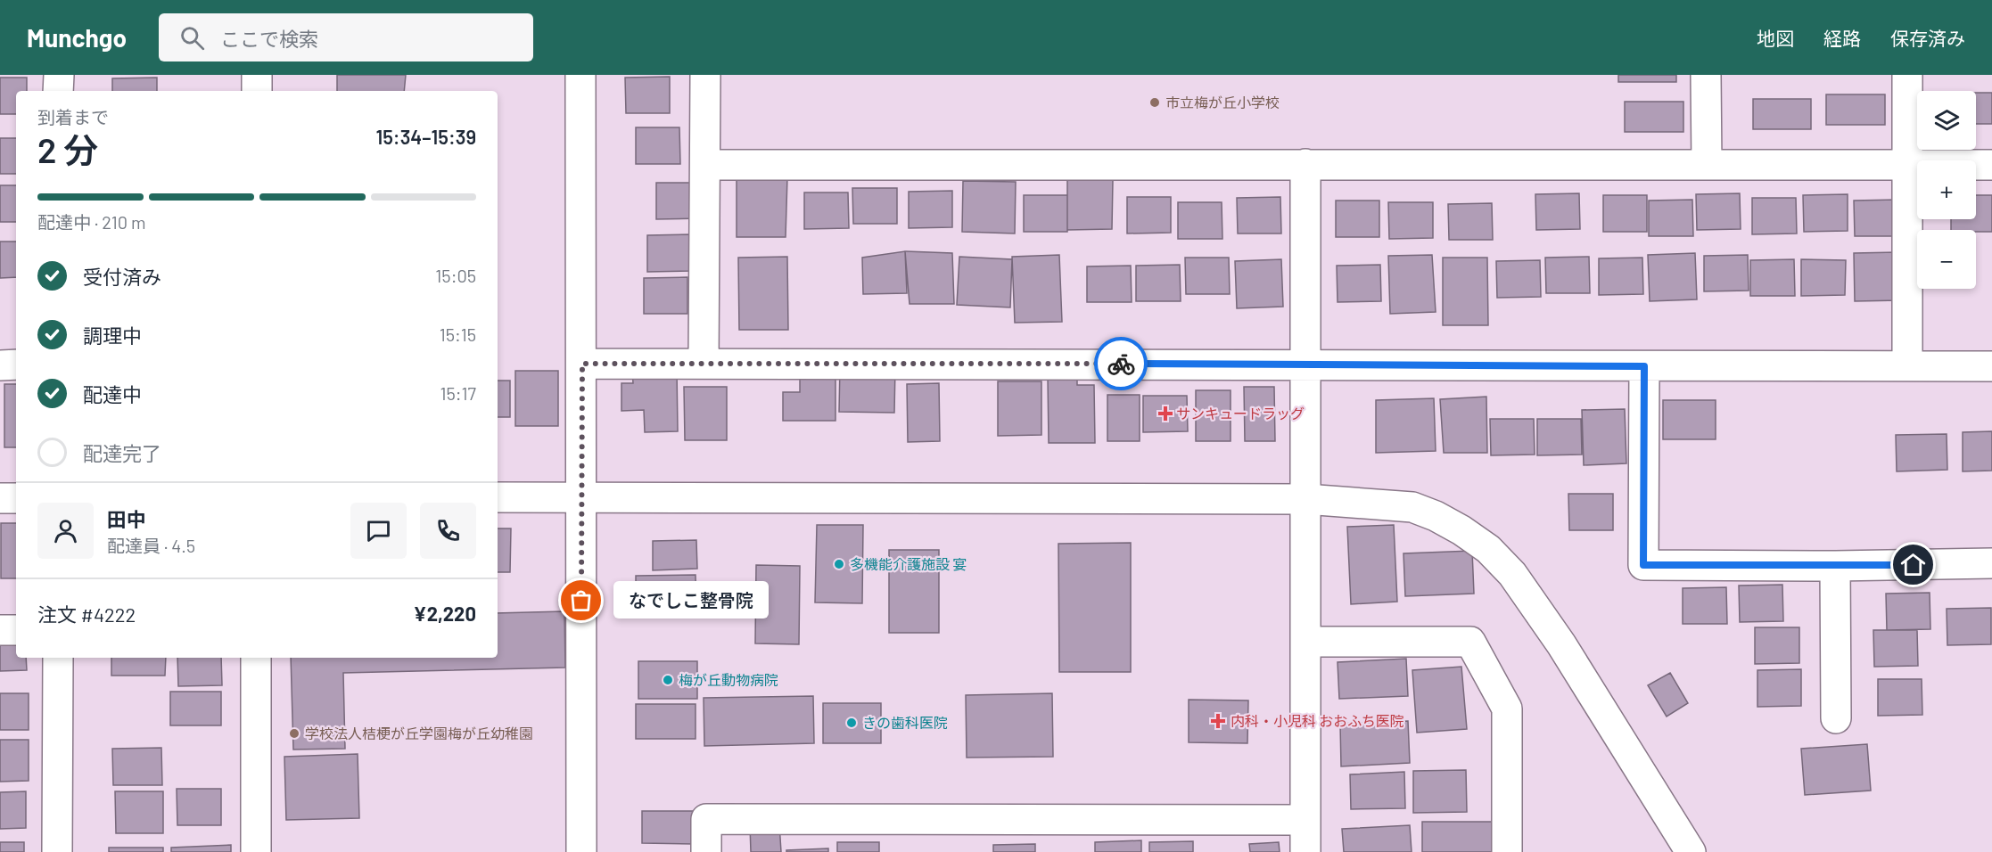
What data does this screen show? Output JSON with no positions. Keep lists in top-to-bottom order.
{
  "places": {
    "other": [
      "市立梅が丘小学校",
      "多機能介護施設 宴",
      "なでしこ整骨院",
      "梅が丘動物病院",
      "きの歯科医院",
      "学校法人桔梗が丘学園梅が丘幼稚園"
    ],
    "health": ["サンキュードラッグ", "内科・小児科 おおふち医院"]
  },
  "page": {
    "header": "Munchgo",
    "search": "ここで検索",
    "nav": ["地図", "経路", "保存済み"],
    "map_buttons": ["+", "−"],
    "heading": ["2 分", "到着まで", "15:34–15:39"],
    "panel": [
      "田中",
      "配達員 · 4.5",
      "注文 #4222",
      "¥2,220"
    ],
    "bar": "配達中 · 210 m",
    "list": [
      ["受付済み", "15:05"],
      ["調理中", "15:15"],
      ["配達中", "15:17"],
      "配達完了"
    ],
    "bubble": "なでしこ整骨院"
  }
}
